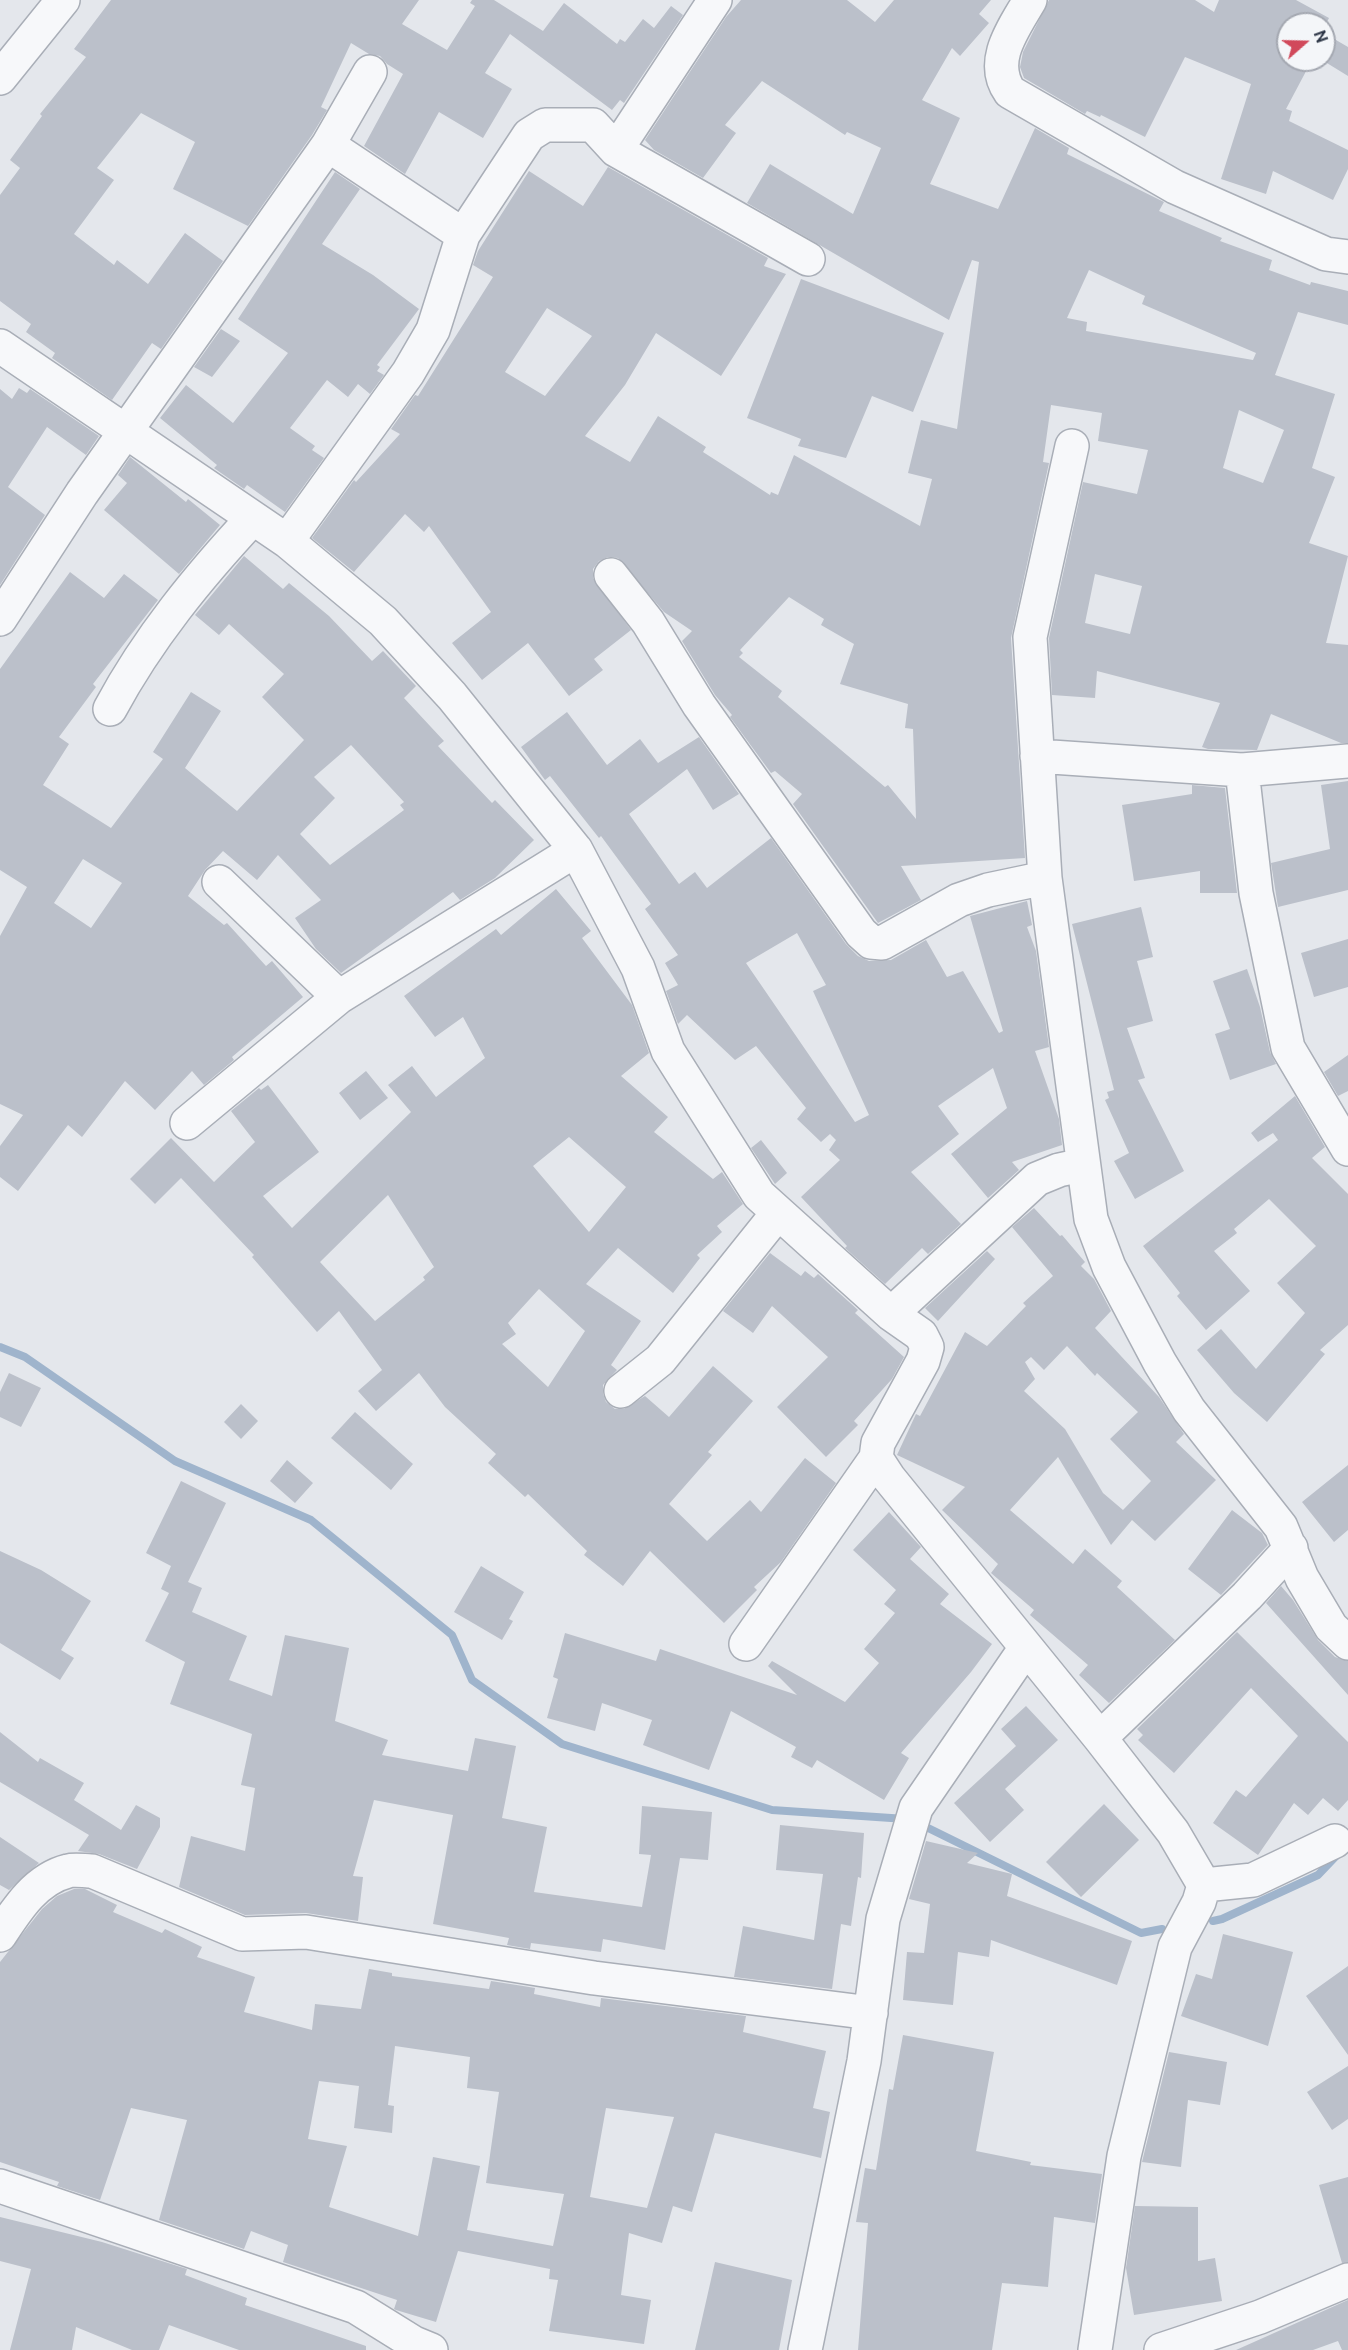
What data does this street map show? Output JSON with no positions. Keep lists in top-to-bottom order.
{
  "north": "right"
}
